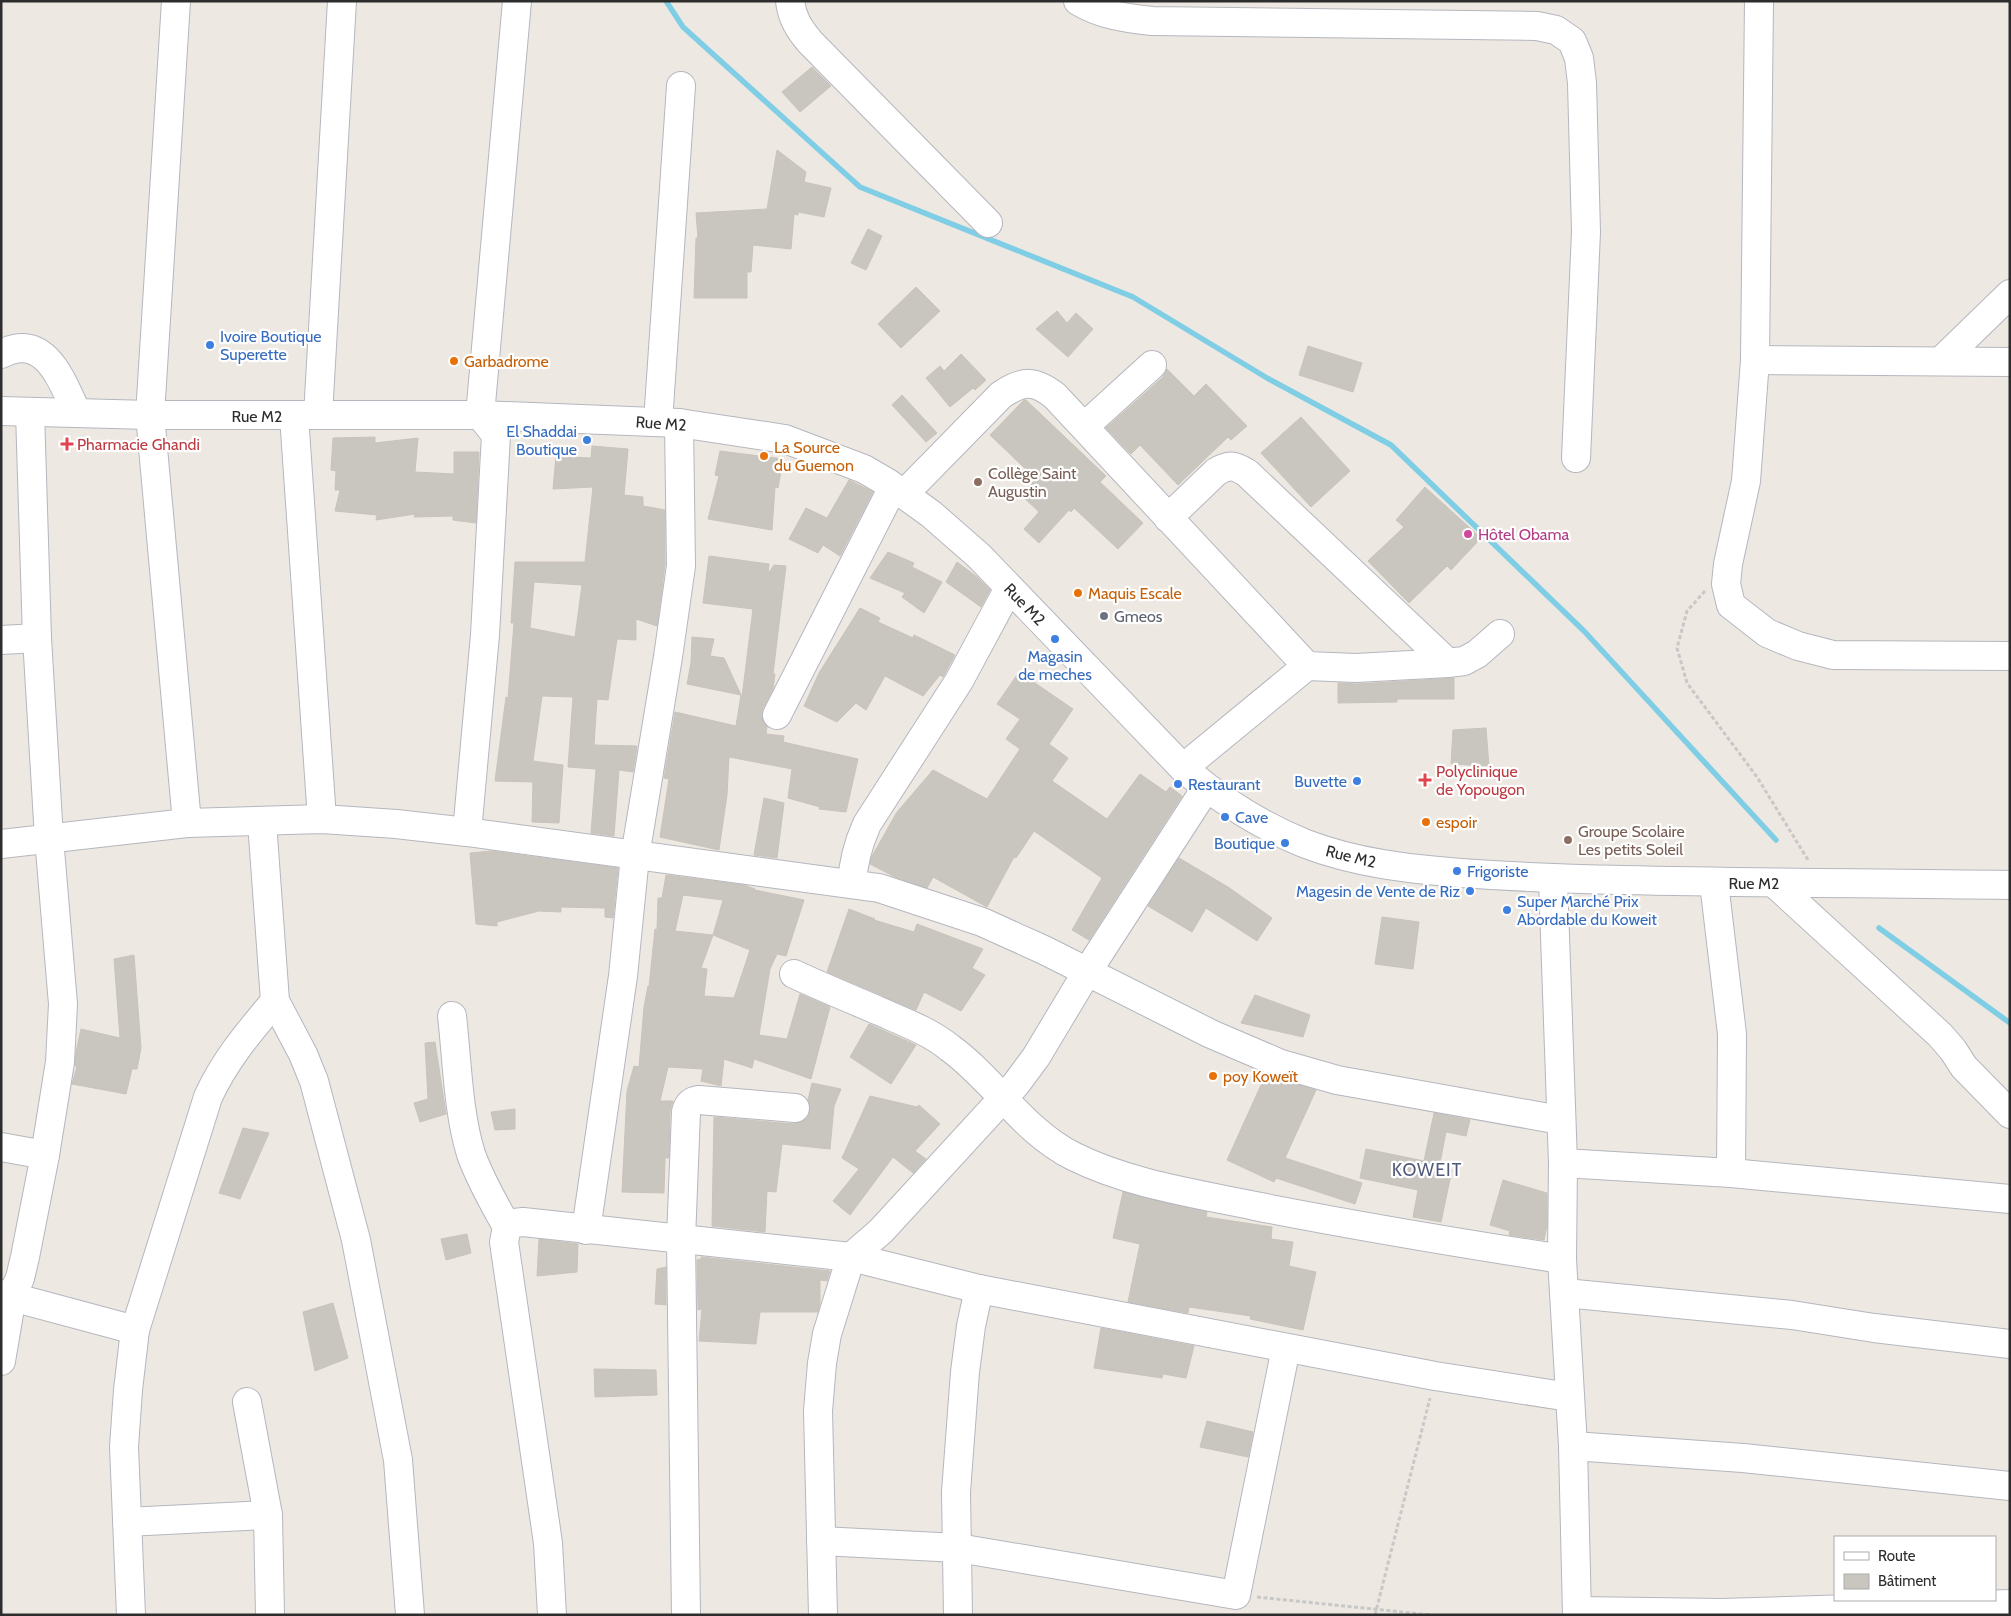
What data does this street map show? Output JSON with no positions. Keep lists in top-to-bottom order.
{
  "streets": {
    "street": ["Rue M2"]
  },
  "districts": ["KOWEIT"],
  "places": {
    "other": [
      "Ivoire Boutique Superette",
      "Garbadrome",
      "El Shaddai Boutique",
      "La Source du Guemon",
      "Collège Saint Augustin",
      "Hôtel Obama",
      "Maquis Escale",
      "Gmeos",
      "Magasin de meches",
      "Buvette",
      "Restaurant",
      "Cave",
      "espoir",
      "Groupe Scolaire Les petits Soleil",
      "Boutique",
      "Frigoriste",
      "Magesin de Vente de Riz",
      "Super Marché Prix Abordable du Koweit",
      "poy Koweït"
    ],
    "health": ["Pharmacie Ghandi", "Polyclinique de Yopougon"]
  },
  "legend": ["Route", "Bâtiment"]
}
